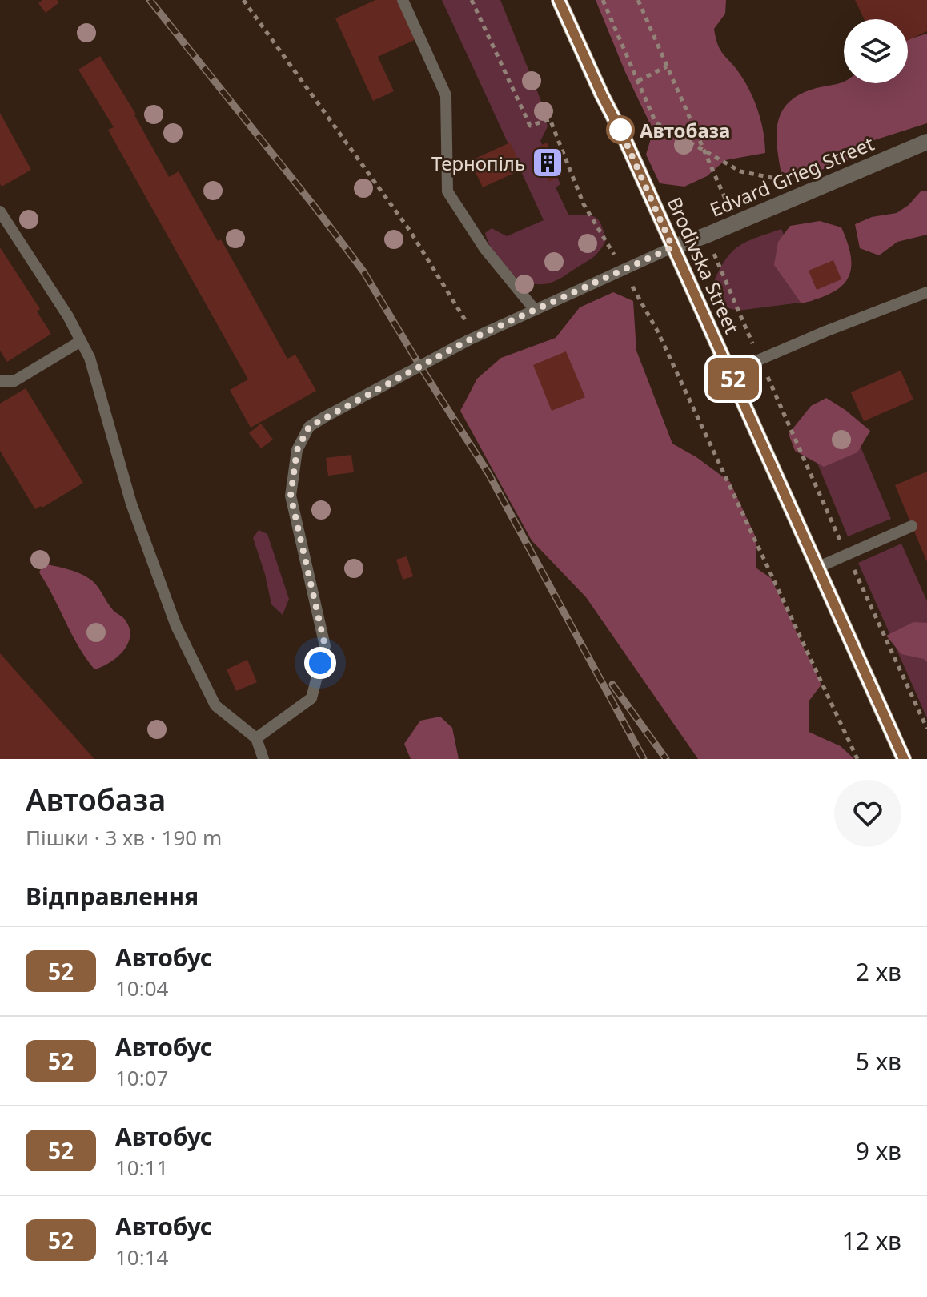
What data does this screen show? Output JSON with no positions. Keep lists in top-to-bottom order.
{
  "streets": {
    "main road": ["Brodivska Street"],
    "street": ["Edvard Grieg Street"]
  },
  "crossings": [
    ["Edvard Grieg Street", "Brodivska Street"]
  ],
  "places": {
    "other": ["Автобаза"],
    "building": ["Тернопіль"]
  },
  "lines": ["bus line 52"],
  "page": {
    "on_map": "52",
    "heading": [
      ["Автобаза", "Пішки · 3 хв · 190 m"],
      "Відправлення"
    ],
    "list": [
      {
        "mark": "52",
        "name": "Автобус",
        "note": "10:04",
        "value": "2 хв"
      },
      {
        "mark": "52",
        "name": "Автобус",
        "note": "10:07",
        "value": "5 хв"
      },
      {
        "mark": "52",
        "name": "Автобус",
        "note": "10:11",
        "value": "9 хв"
      },
      {
        "mark": "52",
        "name": "Автобус",
        "note": "10:14",
        "value": "12 хв"
      }
    ]
  }
}
